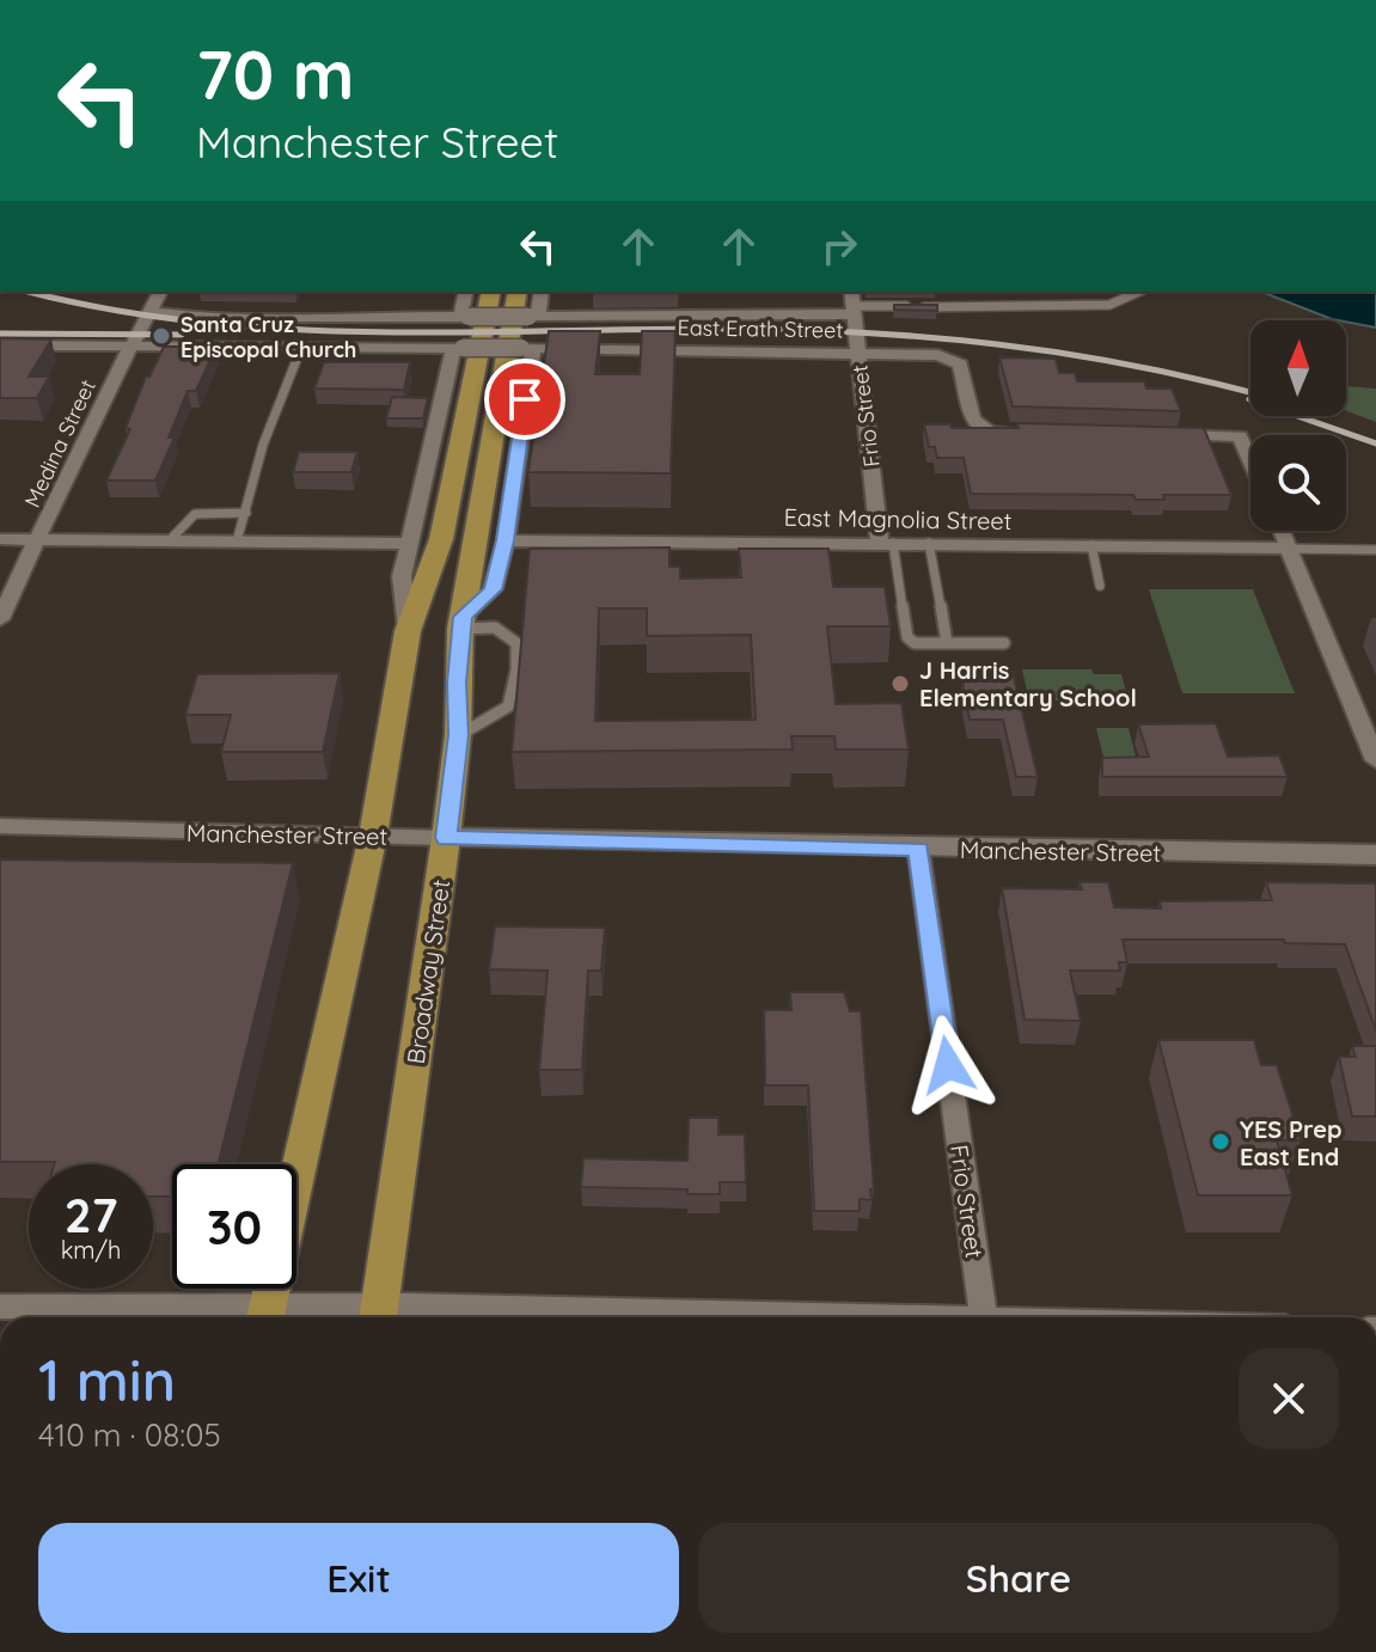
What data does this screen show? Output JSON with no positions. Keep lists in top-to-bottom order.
{
  "streets": {
    "main road": ["Broadway Street"],
    "street": [
      "East Erath Street",
      "Frio Street",
      "Medina Street",
      "East Magnolia Street",
      "Manchester Street"
    ]
  },
  "crossings": [
    ["East Erath Street", "Frio Street"],
    ["East Erath Street", "Medina Street"],
    ["Frio Street", "East Magnolia Street"],
    ["Frio Street", "Manchester Street"],
    ["Manchester Street", "Broadway Street"]
  ],
  "places": ["Santa Cruz Episcopal Church", "J Harris Elementary School", "YES Prep East End"],
  "north": "top",
  "page": {
    "turn": ["70 m", "Manchester Street"],
    "speed": "27 km/h",
    "limit": "30",
    "heading": ["1 min", "410 m · 08:05"],
    "buttons": ["Exit", "Share"]
  }
}
